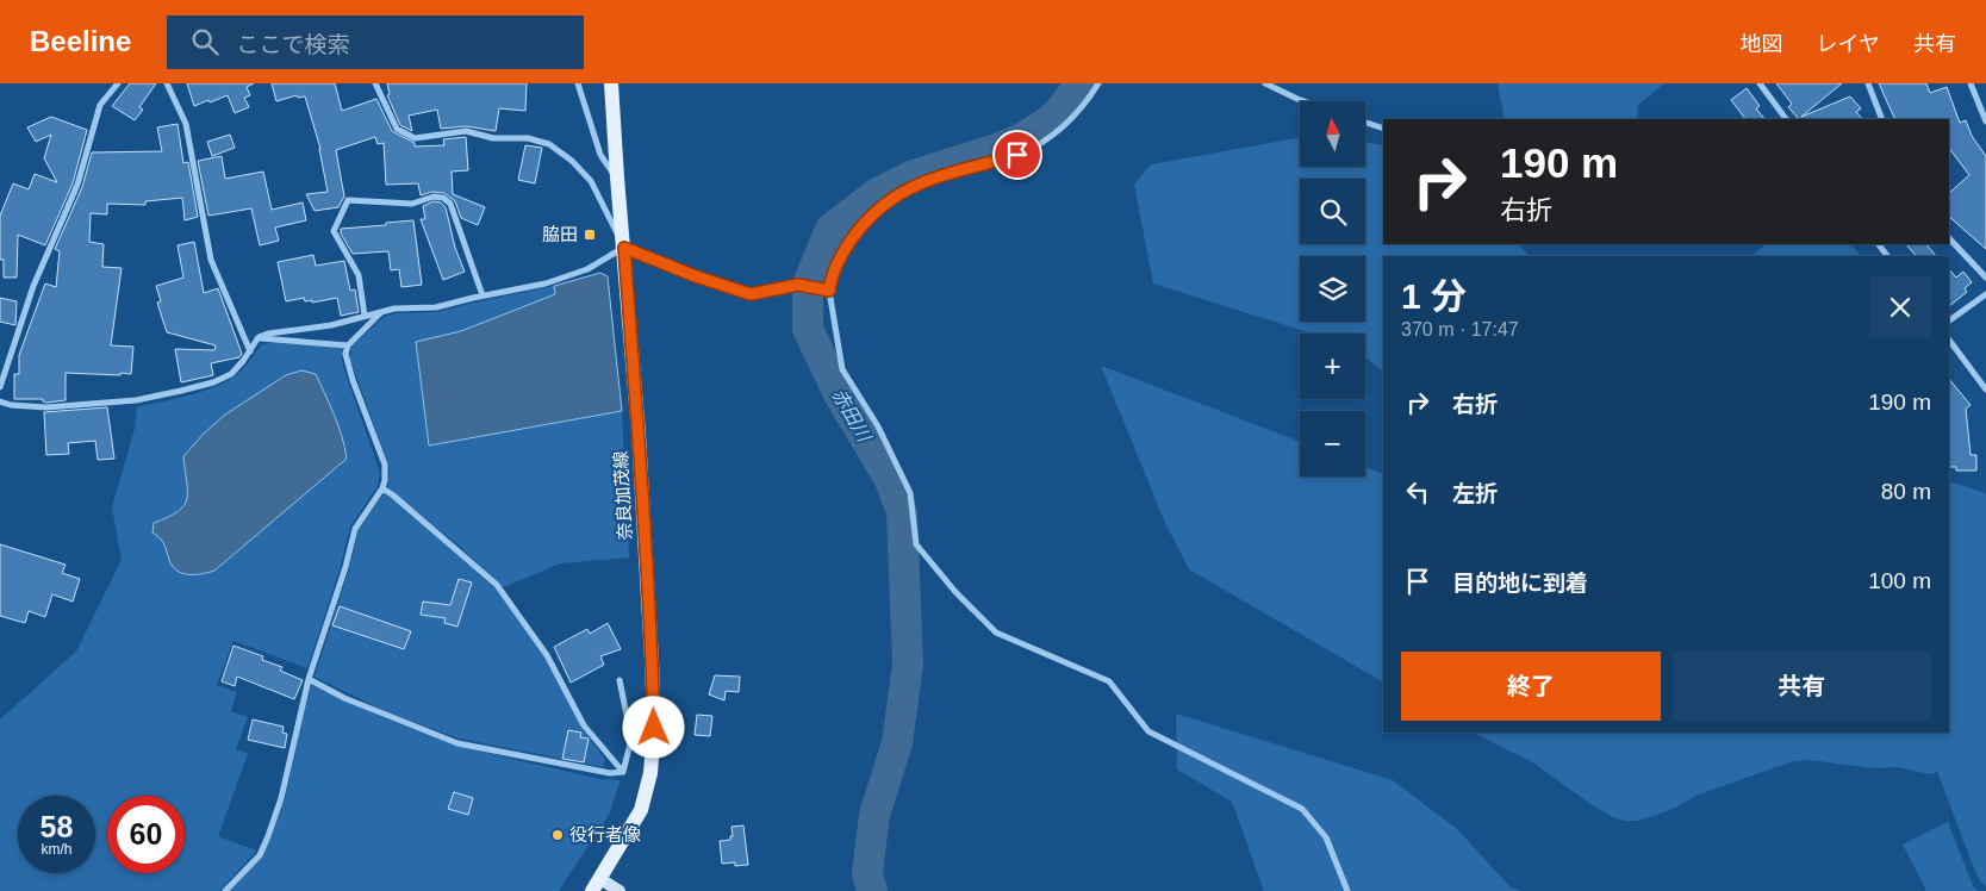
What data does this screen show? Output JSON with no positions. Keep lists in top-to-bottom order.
{
  "streets": {
    "main road": ["奈良加茂線"]
  },
  "water": ["赤田川"],
  "places": {
    "transit": ["脇田"],
    "other": ["役行者像"]
  },
  "north": "top",
  "page": {
    "header": "Beeline",
    "search": "ここで検索",
    "nav": ["地図", "レイヤ", "共有"],
    "map_buttons": ["+", "−"],
    "turn": ["190 m", "右折"],
    "heading": ["1 分", "370 m · 17:47"],
    "list": [
      {
        "name": "右折",
        "value": "190 m"
      },
      {
        "name": "左折",
        "value": "80 m"
      },
      {
        "name": "目的地に到着",
        "value": "100 m"
      }
    ],
    "buttons": ["終了", "共有"],
    "speed": "58 km/h",
    "limit": "60"
  }
}
